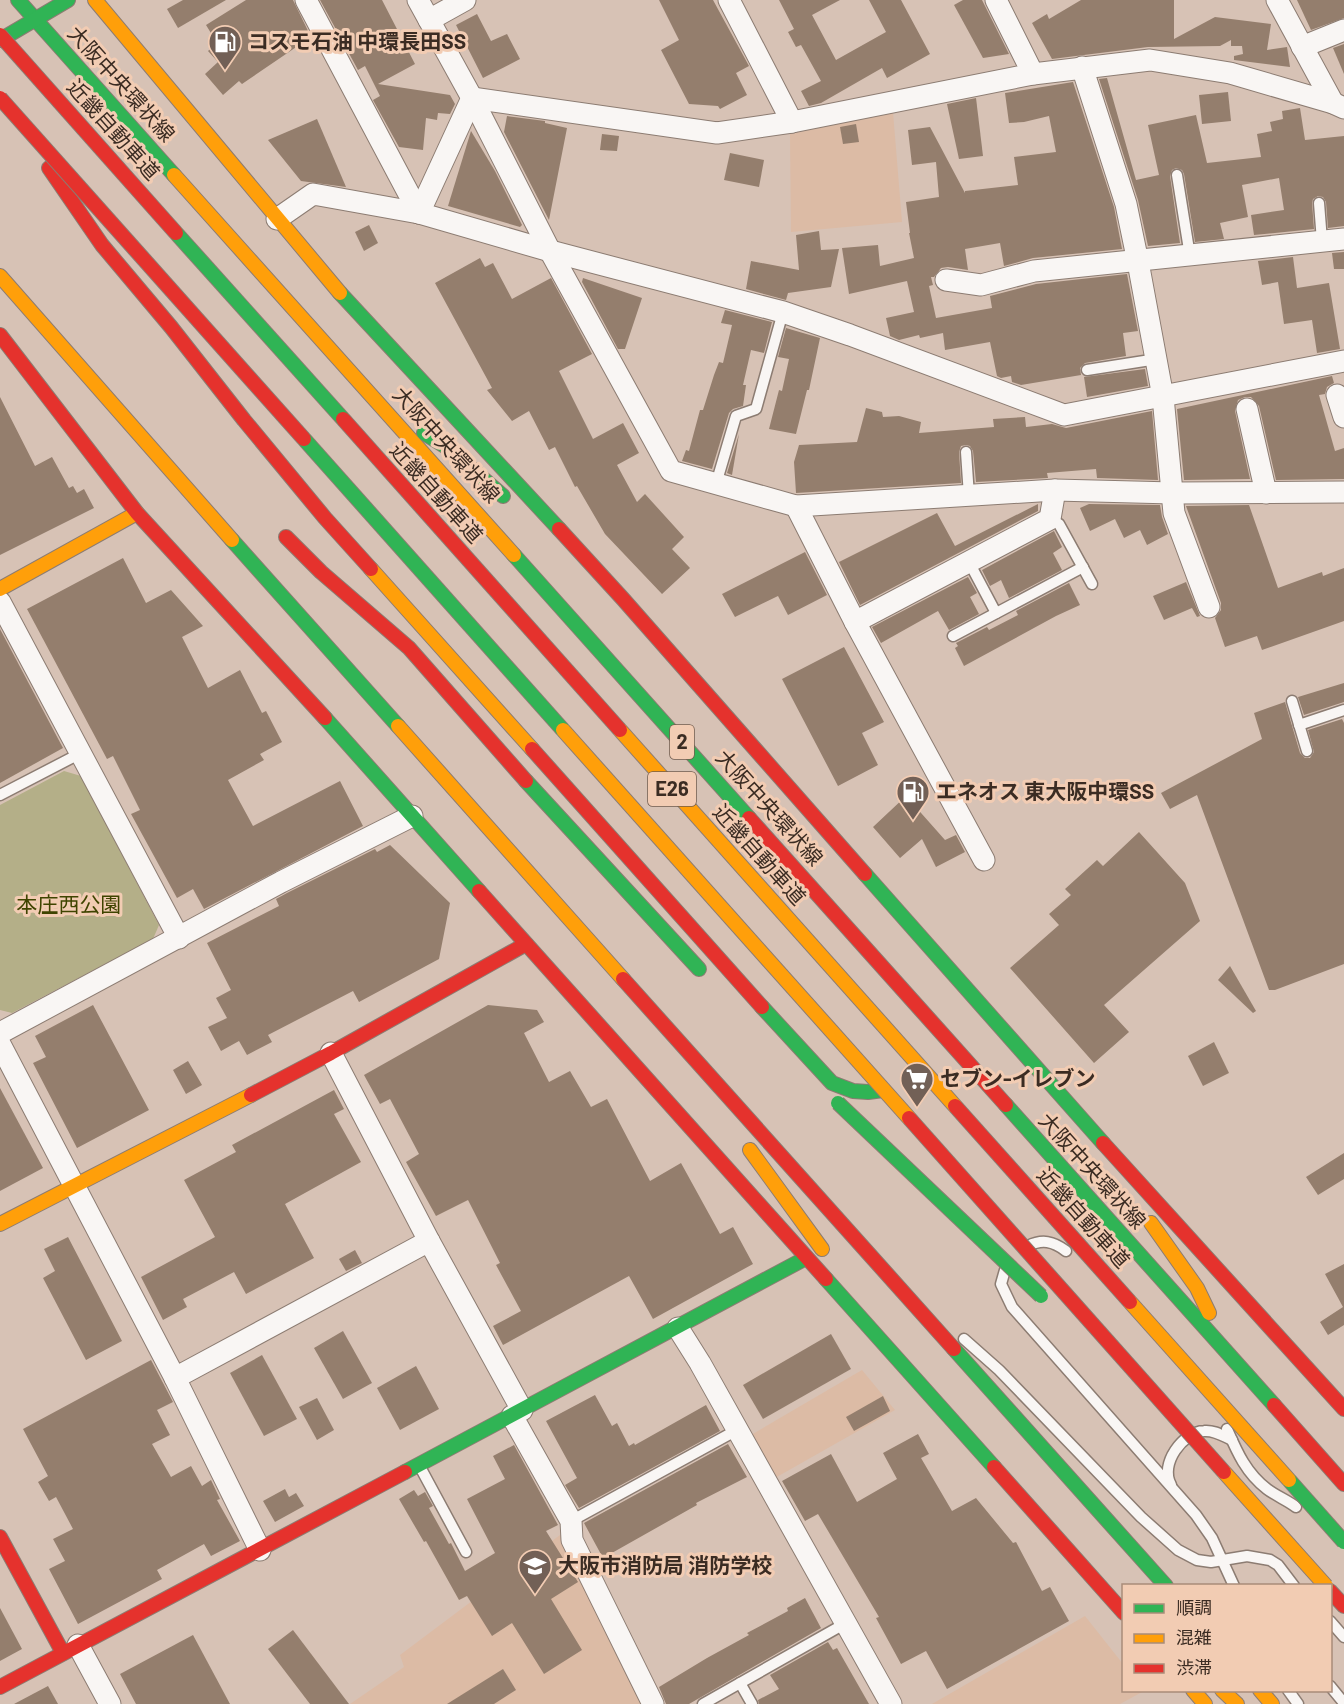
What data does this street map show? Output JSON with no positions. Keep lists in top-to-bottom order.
{
  "streets": {
    "main road": [
      "大阪中央環状線",
      "近畿自動車道",
      "2",
      "E26"
    ]
  },
  "parks": ["本庄西公園"],
  "places": {
    "fuel station": ["コスモ石油 中環長田SS", "エネオス 東大阪中環SS"],
    "supermarket": ["セブン-イレブン"],
    "school or university": ["大阪市消防局 消防学校"]
  },
  "legend": ["順調", "混雑", "渋滞"]
}
